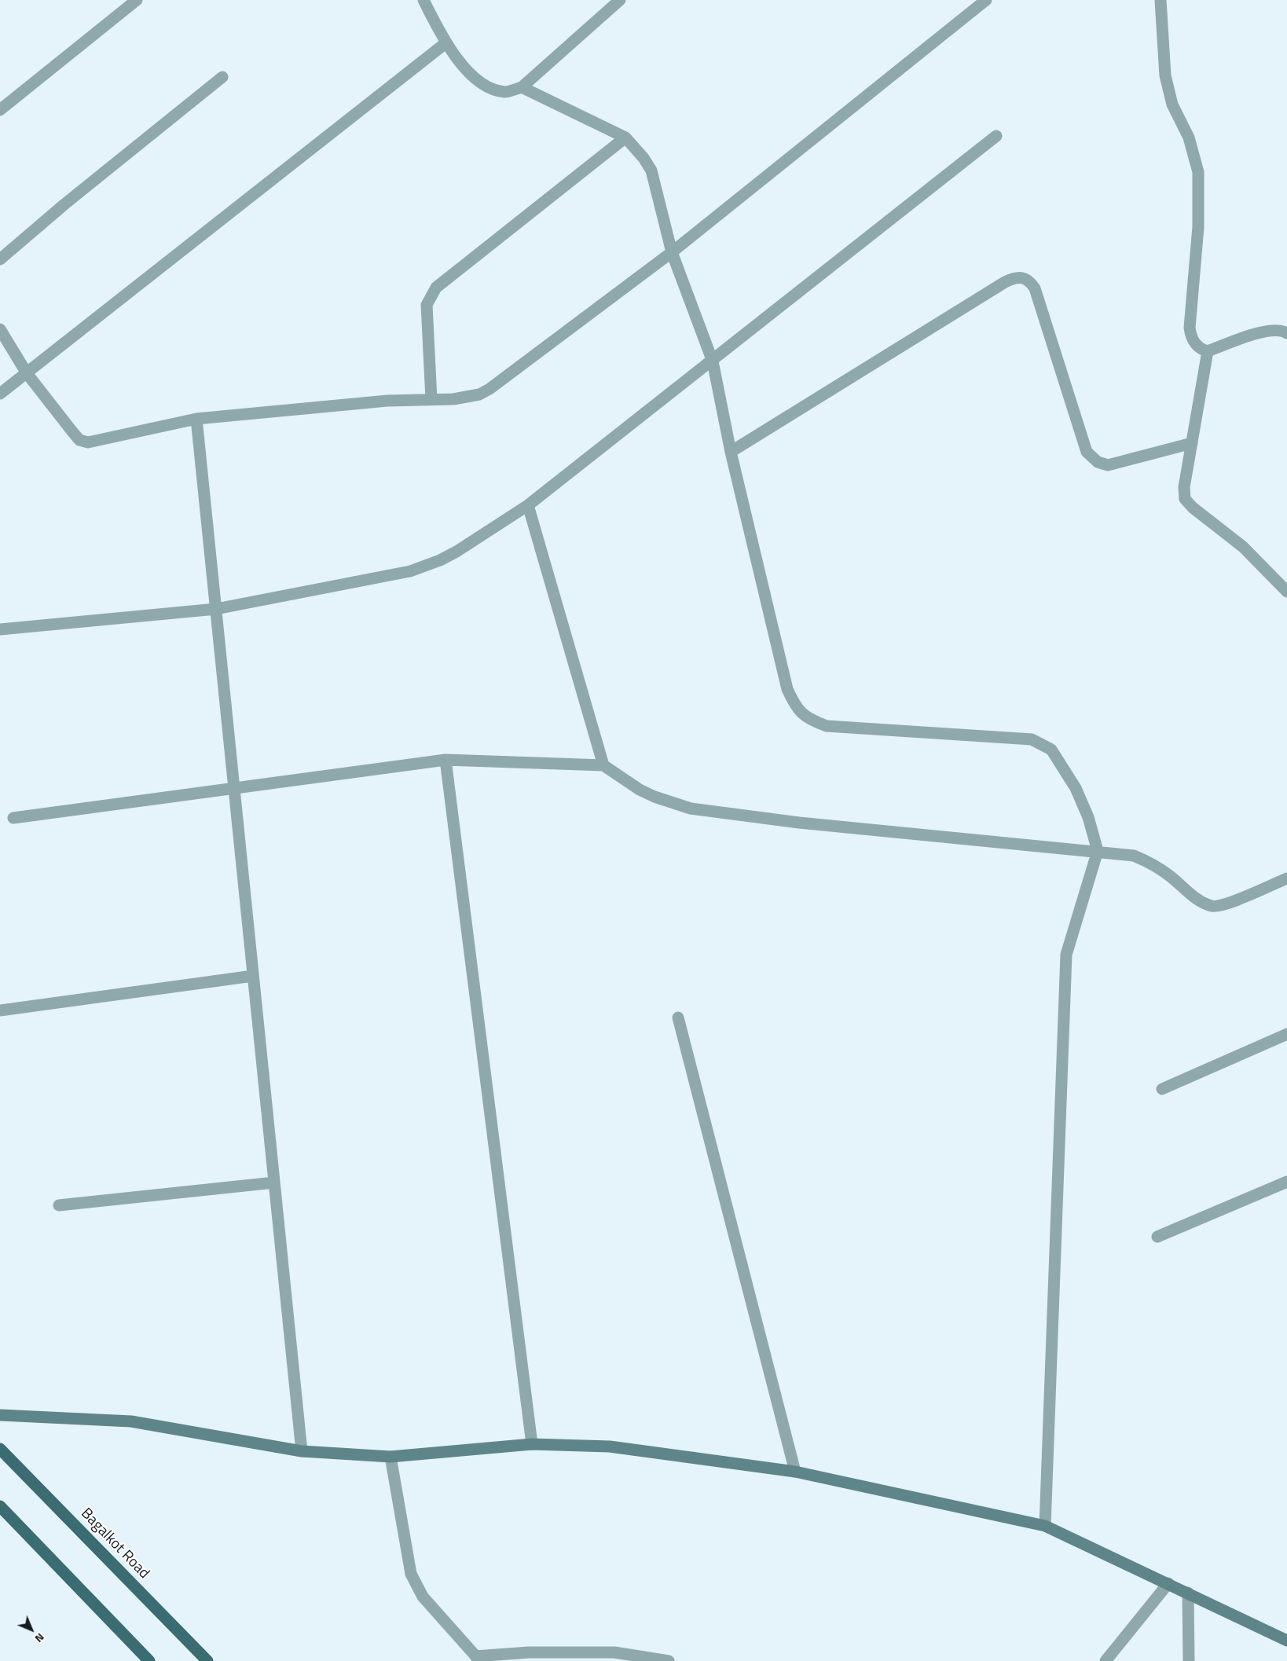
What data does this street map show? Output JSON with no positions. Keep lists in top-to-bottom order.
{
  "streets": {
    "main road": ["Bagalkot Road"]
  },
  "north": "bottom right"
}
